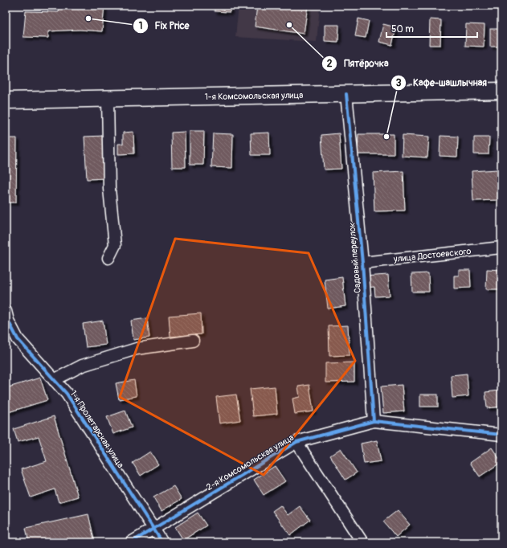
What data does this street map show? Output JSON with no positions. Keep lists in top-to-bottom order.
{
  "streets": {
    "main road": ["1-я Комсомольская улица"],
    "street": [
      "улица Достоевского",
      "Садовый переулок",
      "1-я Пролетарская улица",
      "2-я Комсомольская улица"
    ]
  },
  "crossings": [
    ["1-я Комсомольская улица", "Садовый переулок"],
    ["улица Достоевского", "Садовый переулок"],
    ["Садовый переулок", "2-я Комсомольская улица"],
    ["1-я Пролетарская улица", "2-я Комсомольская улица"]
  ],
  "places": ["Fix Price", "Пятёрочка", "Кафе-шашлычная"],
  "scale_bar": "50 m"
}
